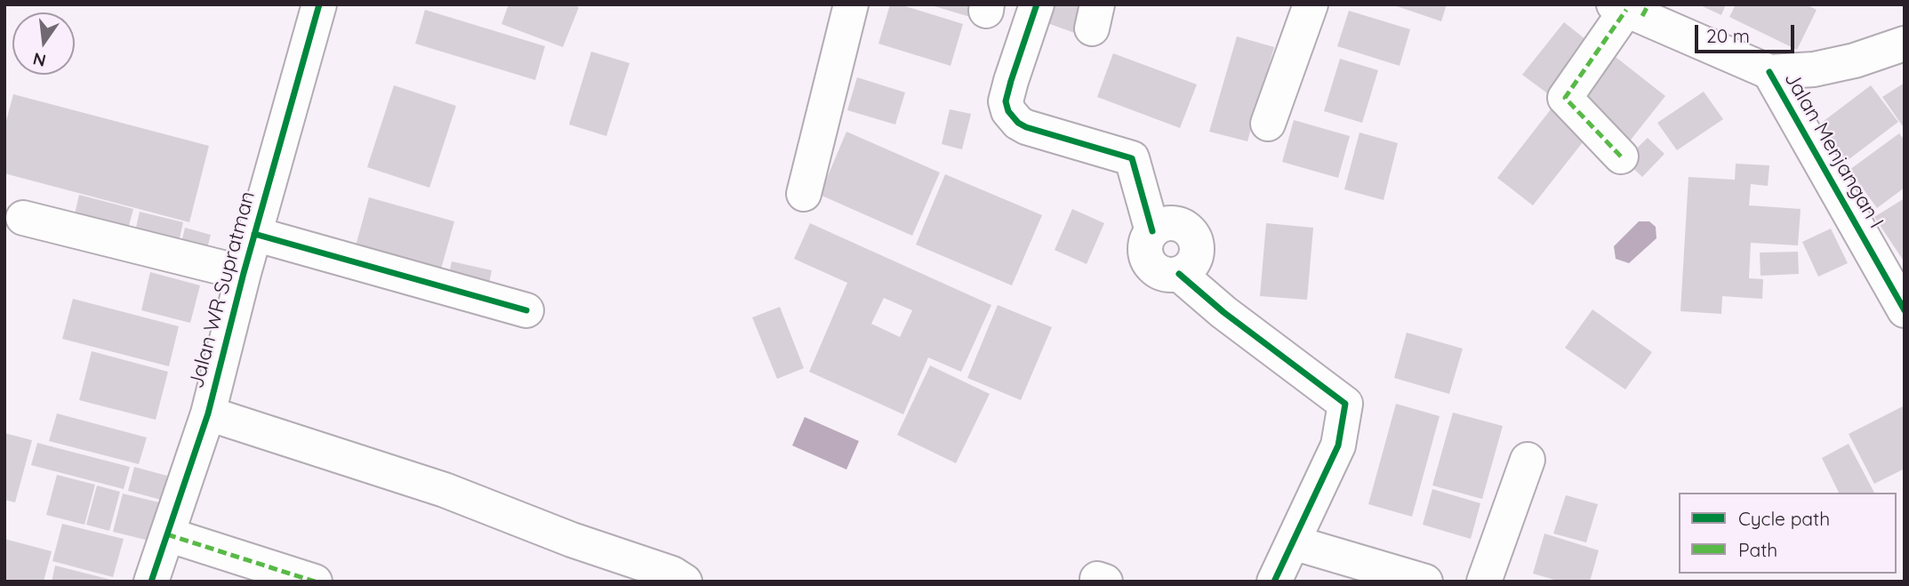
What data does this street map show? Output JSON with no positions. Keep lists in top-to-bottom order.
{
  "streets": {
    "street": ["Jalan Menjangan I", "Jalan WR Supratman"]
  },
  "legend": ["Cycle path", "Path"],
  "scale_bar": "20 m",
  "north": "bottom"
}
